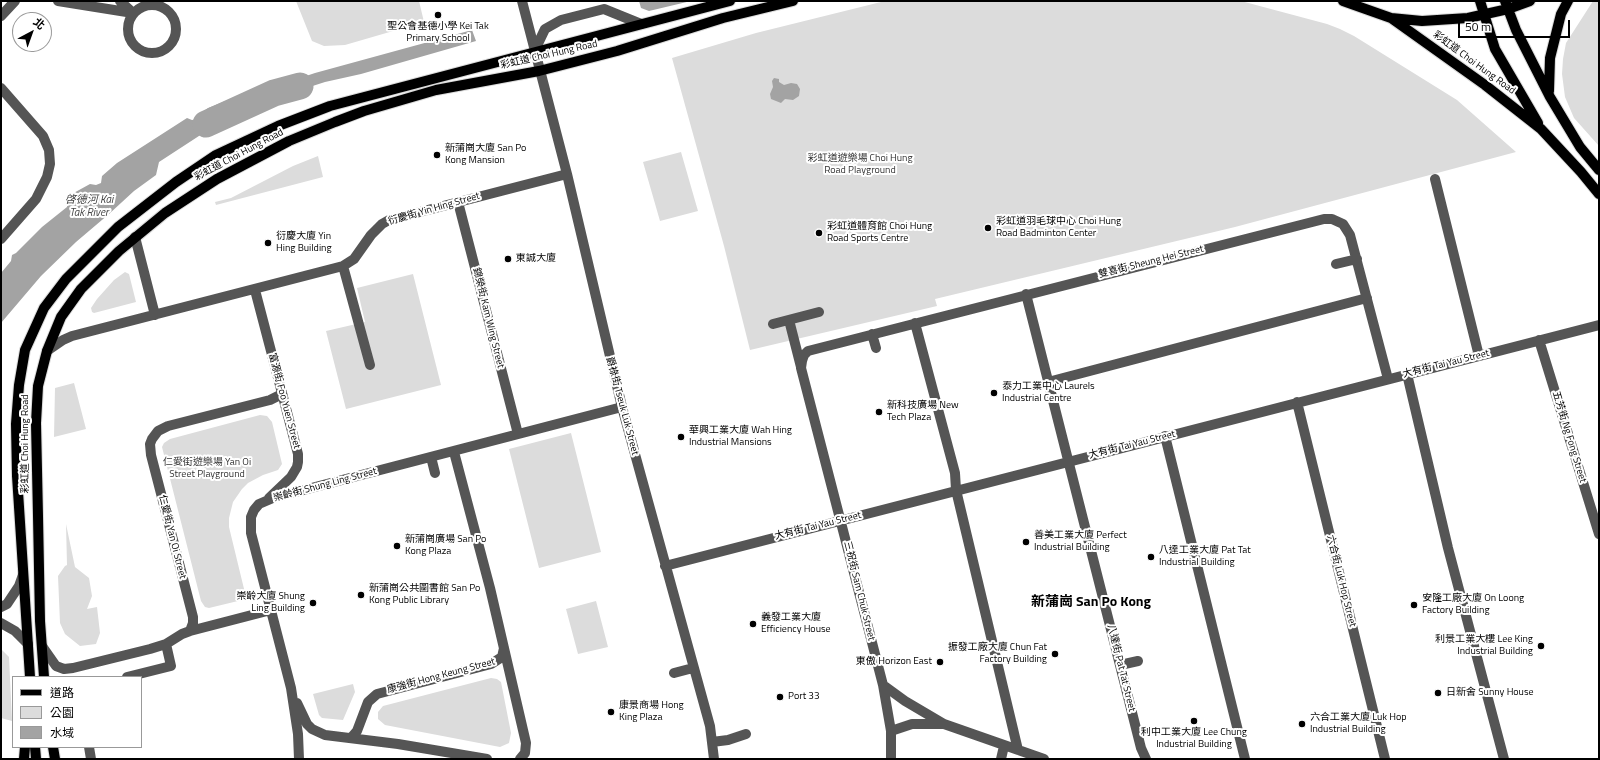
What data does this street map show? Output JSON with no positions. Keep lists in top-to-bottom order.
{
  "streets": {
    "main road": ["彩虹道 Choi Hung Road"],
    "street": [
      "衍慶街 Yin Hing Street",
      "雙喜街 Sheung Hei Street",
      "錦榮街 Kam Wing Street",
      "大有街 Tai Yau Street",
      "富源街 Foo Yuen Street",
      "爵祿街 Tseuk Luk Street",
      "五芳街 Ng Fong Street",
      "崇齡街 Shung Ling Street",
      "仁愛街 Yan Oi Street",
      "六合街 Luk Hop Street",
      "三祝街 Sam Chuk Street",
      "八達街 Pat Tat Street",
      "康強街 Hong Keung Street"
    ]
  },
  "crossings": [
    ["彩虹道 Choi Hung Road", "衍慶街 Yin Hing Street"],
    ["彩虹道 Choi Hung Road", "爵祿街 Tseuk Luk Street"],
    ["衍慶街 Yin Hing Street", "錦榮街 Kam Wing Street"],
    ["衍慶街 Yin Hing Street", "富源街 Foo Yuen Street"],
    ["衍慶街 Yin Hing Street", "爵祿街 Tseuk Luk Street"],
    ["雙喜街 Sheung Hei Street", "大有街 Tai Yau Street"],
    ["雙喜街 Sheung Hei Street", "三祝街 Sam Chuk Street"],
    ["雙喜街 Sheung Hei Street", "八達街 Pat Tat Street"],
    ["錦榮街 Kam Wing Street", "崇齡街 Shung Ling Street"],
    ["大有街 Tai Yau Street", "爵祿街 Tseuk Luk Street"],
    ["大有街 Tai Yau Street", "五芳街 Ng Fong Street"],
    ["大有街 Tai Yau Street", "六合街 Luk Hop Street"],
    ["大有街 Tai Yau Street", "三祝街 Sam Chuk Street"],
    ["大有街 Tai Yau Street", "八達街 Pat Tat Street"],
    ["富源街 Foo Yuen Street", "崇齡街 Shung Ling Street"],
    ["富源街 Foo Yuen Street", "仁愛街 Yan Oi Street"],
    ["爵祿街 Tseuk Luk Street", "崇齡街 Shung Ling Street"]
  ],
  "districts": ["新蒲崗 San Po Kong"],
  "water": ["啓德河 Kai Tak River"],
  "parks": ["彩虹道遊樂場 Choi Hung Road Playground", "仁愛街遊樂場 Yan Oi Street Playground"],
  "places": [
    "聖公會基德小學 Kei Tak Primary School",
    "新蒲崗大廈 San Po Kong Mansion",
    "彩虹道羽毛球中心 Choi Hung Road Badminton Center",
    "彩虹道體育館 Choi Hung Road Sports Centre",
    "衍慶大廈 Yin Hing Building",
    "東誠大廈",
    "泰力工業中心 Laurels Industrial Centre",
    "新科技廣場 New Tech Plaza",
    "華興工業大廈 Wah Hing Industrial Mansions",
    "善美工業大廈 Perfect Industrial Building",
    "新蒲崗廣場 San Po Kong Plaza",
    "八達工業大廈 Pat Tat Industrial Building",
    "新蒲崗公共圖書館 San Po Kong Public Library",
    "崇齡大廈 Shung Ling Building",
    "安隆工廠大廈 On Loong Factory Building",
    "義發工業大廈 Efficiency House",
    "利景工業大樓 Lee King Industrial Building",
    "振發工廠大廈 Chun Fat Factory Building",
    "東傲 Horizon East",
    "日新舍 Sunny House",
    "Port 33",
    "康景商場 Hong King Plaza",
    "利中工業大廈 Lee Chung Industrial Building",
    "六合工業大廈 Luk Hop Industrial Building"
  ],
  "legend": ["道路", "公園", "水域"],
  "scale_bar": "50 m",
  "north": "top right"
}
